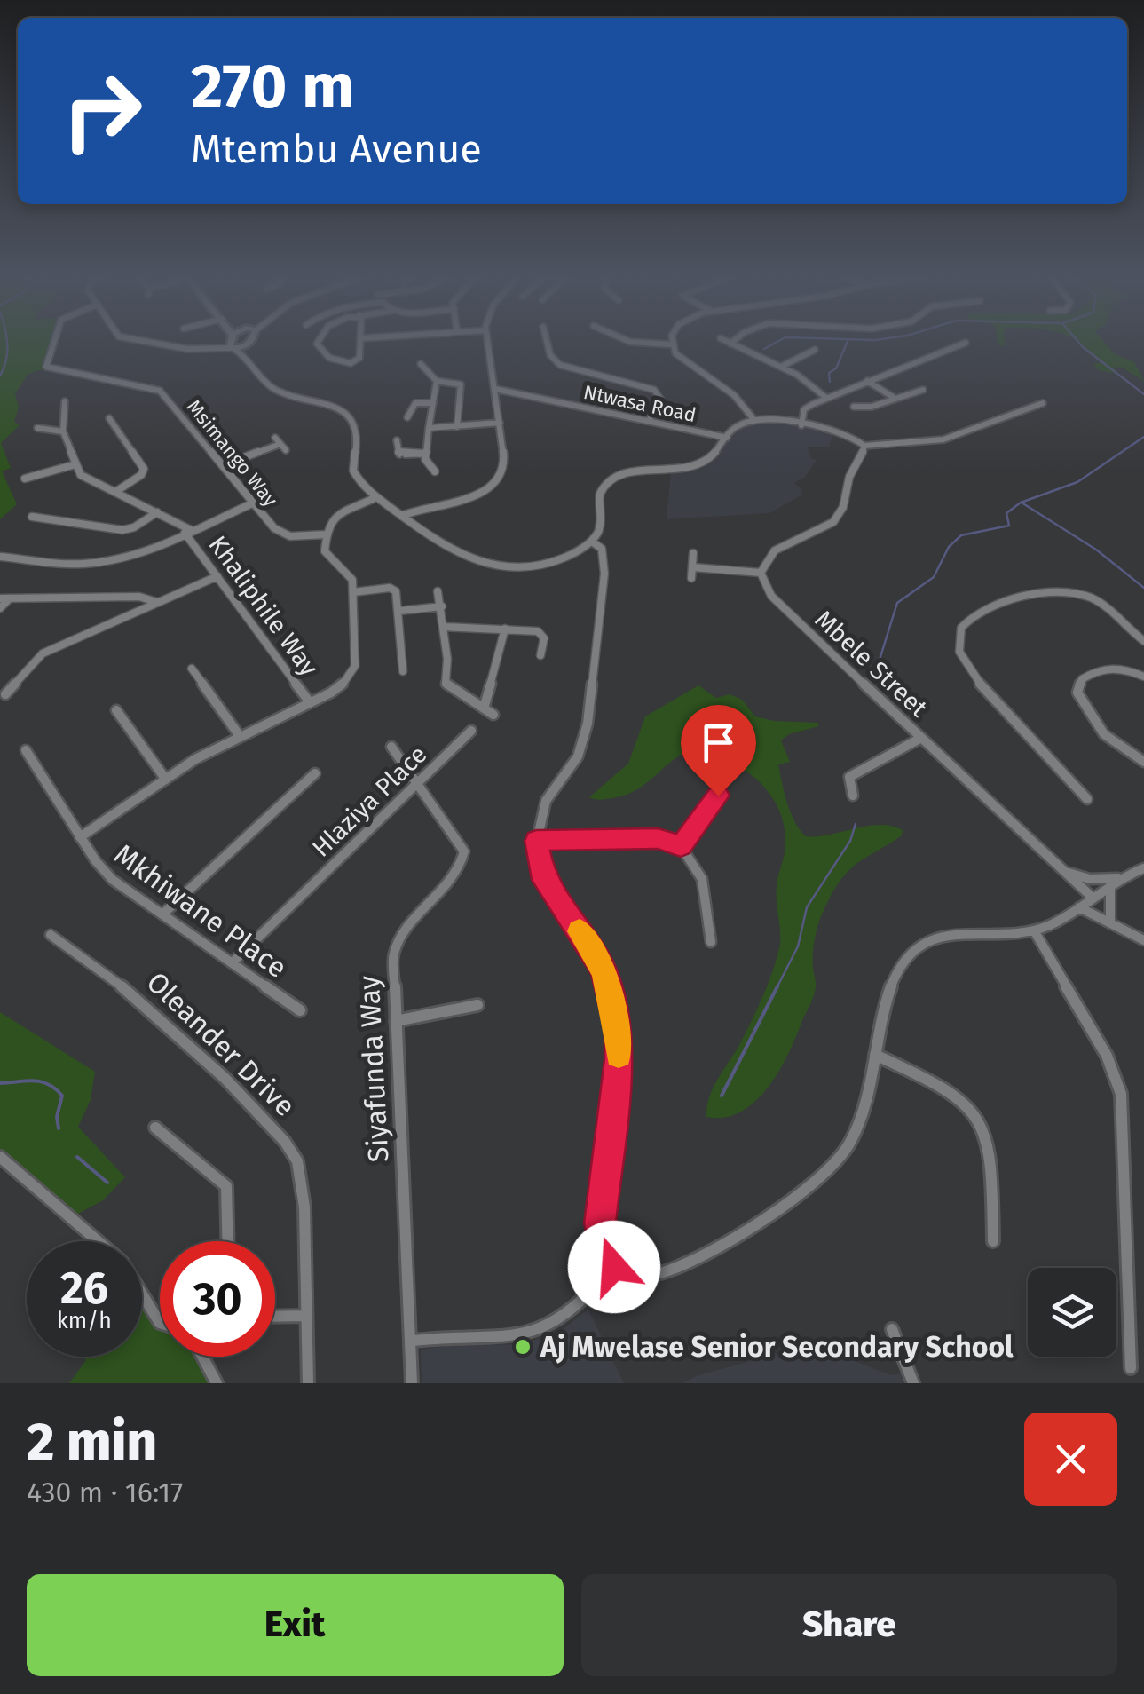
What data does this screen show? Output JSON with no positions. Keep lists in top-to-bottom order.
{
  "streets": {
    "street": [
      "Ntwasa Road",
      "Msimango Way",
      "Khaliphile Way",
      "Mbele Street",
      "Hlaziya Place",
      "Mkhiwane Place",
      "Oleander Drive",
      "Siyafunda Way"
    ]
  },
  "crossings": [
    ["Hlaziya Place", "Mkhiwane Place"],
    ["Hlaziya Place", "Siyafunda Way"]
  ],
  "places": ["Aj Mwelase Senior Secondary School"],
  "page": {
    "turn": ["270 m", "Mtembu Avenue"],
    "speed": "26 km/h",
    "limit": "30",
    "heading": ["2 min", "430 m · 16:17"],
    "buttons": ["Exit", "Share"]
  }
}
